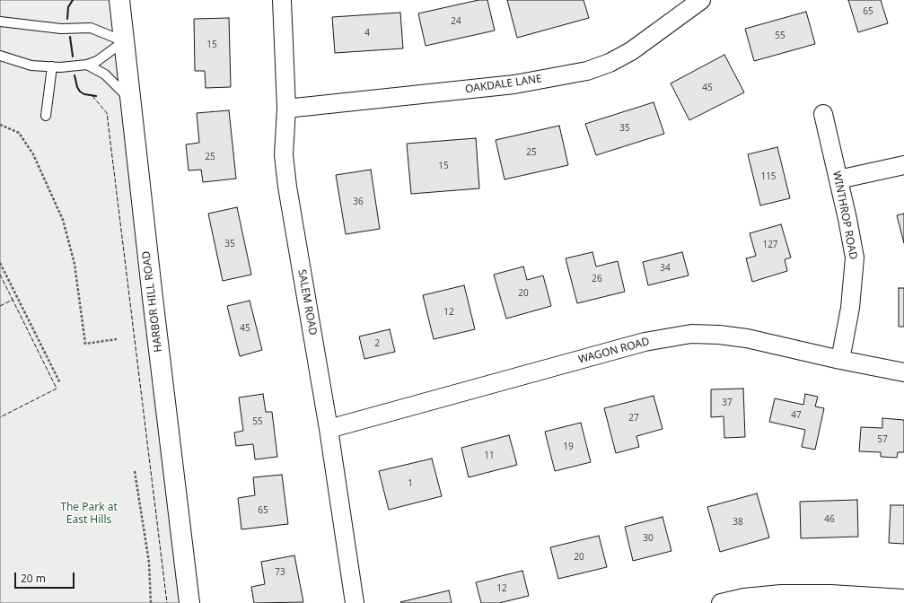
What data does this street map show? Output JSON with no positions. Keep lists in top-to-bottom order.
{
  "streets": {
    "street": [
      "OAKDALE LANE",
      "WINTHROP ROAD",
      "HARBOR HILL ROAD",
      "SALEM ROAD",
      "WAGON ROAD"
    ]
  },
  "crossings": [
    ["OAKDALE LANE", "SALEM ROAD"],
    ["WINTHROP ROAD", "WAGON ROAD"],
    ["SALEM ROAD", "WAGON ROAD"]
  ],
  "parks": ["The Park at East Hills"],
  "house_numbers": [
    "65",
    "24",
    "4",
    "55",
    "15",
    "45",
    "35",
    "25",
    "25",
    "15",
    "115",
    "36",
    "35",
    "127",
    "34",
    "26",
    "20",
    "12",
    "45",
    "2",
    "37",
    "47",
    "27",
    "55",
    "57",
    "19",
    "11",
    "1",
    "65",
    "46",
    "38",
    "30",
    "20",
    "73",
    "12"
  ],
  "scale_bar": "20 m"
}
